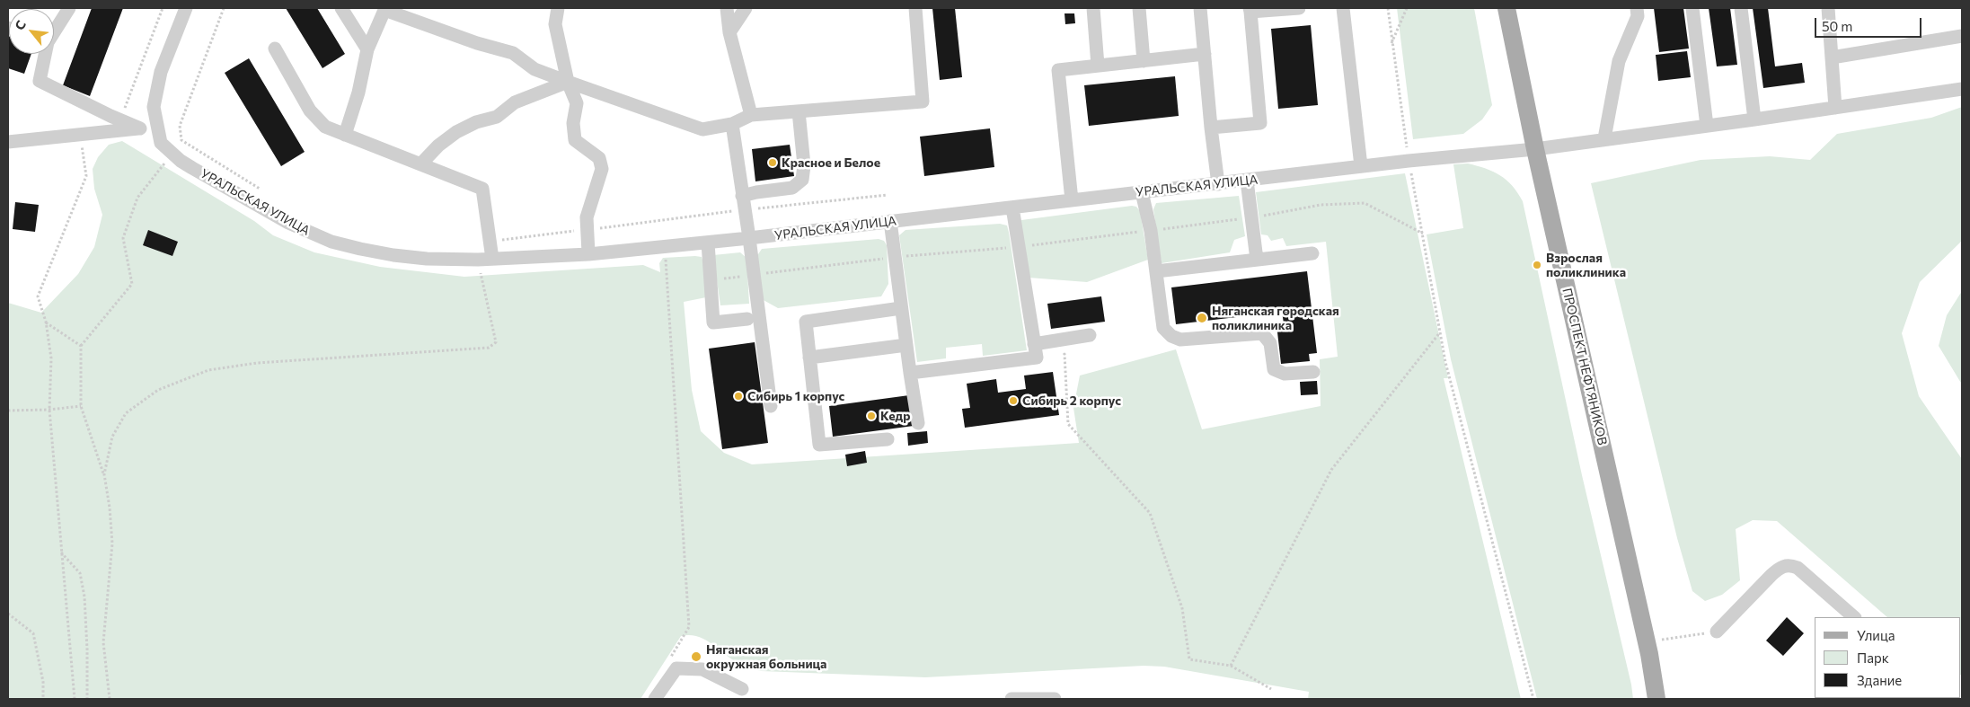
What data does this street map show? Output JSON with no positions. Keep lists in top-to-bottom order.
{
  "streets": {
    "main road": ["ПРОСПЕКТ НЕФТЯНИКОВ"],
    "street": ["УРАЛЬСКАЯ УЛИЦА"]
  },
  "crossings": [
    ["УРАЛЬСКАЯ УЛИЦА", "ПРОСПЕКТ НЕФТЯНИКОВ"]
  ],
  "places": [
    "Красное и Белое",
    "Взрослая поликлиника",
    "Няганская городская поликлиника",
    "Сибирь 1 корпус",
    "Сибирь 2 корпус",
    "Кедр",
    "Няганская окружная больница"
  ],
  "legend": ["Улица", "Парк", "Здание"],
  "scale_bar": "50 m",
  "north": "top left"
}
